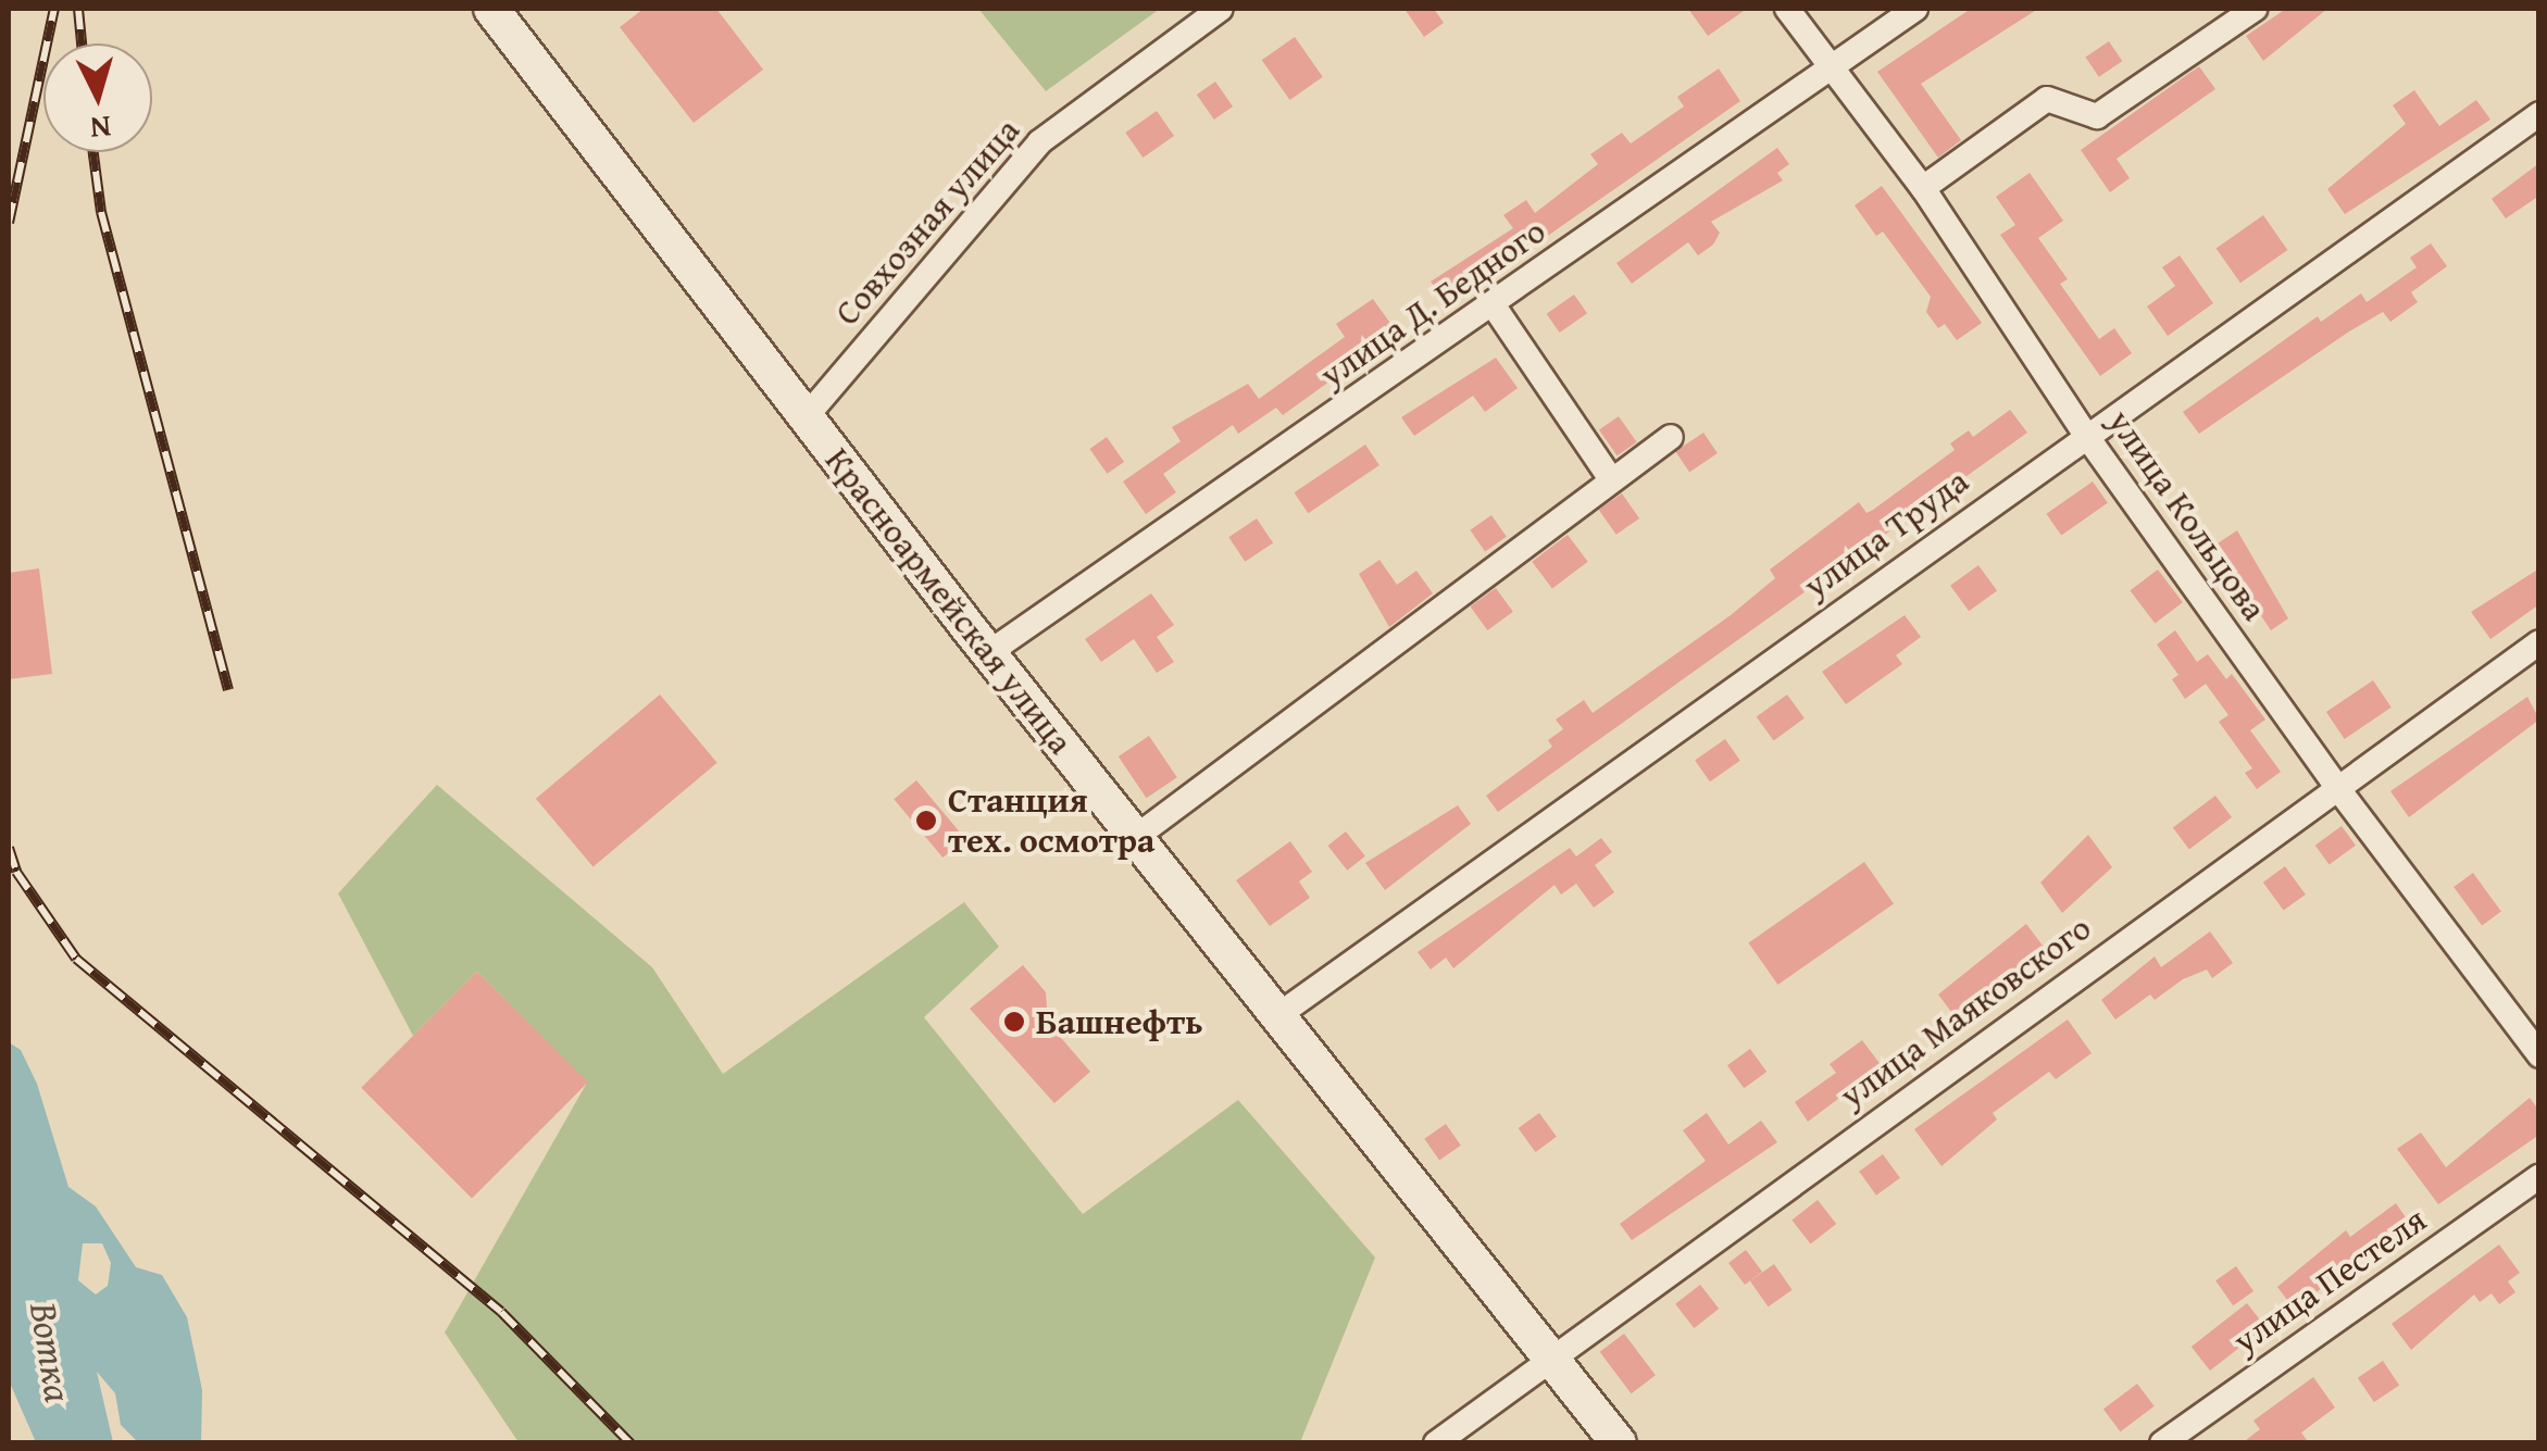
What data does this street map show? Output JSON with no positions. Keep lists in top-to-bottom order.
{
  "streets": {
    "main road": ["Красноармейская улица"],
    "street": [
      "Совхозная улица",
      "улица Д. Бедного",
      "улица Кольцова",
      "улица Труда",
      "улица Маяковского",
      "улица Пестеля"
    ]
  },
  "crossings": [
    ["Совхозная улица", "Красноармейская улица"],
    ["улица Д. Бедного", "улица Кольцова"],
    ["улица Д. Бедного", "Красноармейская улица"],
    ["улица Кольцова", "улица Труда"],
    ["улица Кольцова", "улица Маяковского"],
    ["улица Труда", "Красноармейская улица"],
    ["Красноармейская улица", "улица Маяковского"]
  ],
  "water": ["Вотка"],
  "places": ["Станция тех. осмотра", "Башнефть"],
  "north": "bottom"
}
